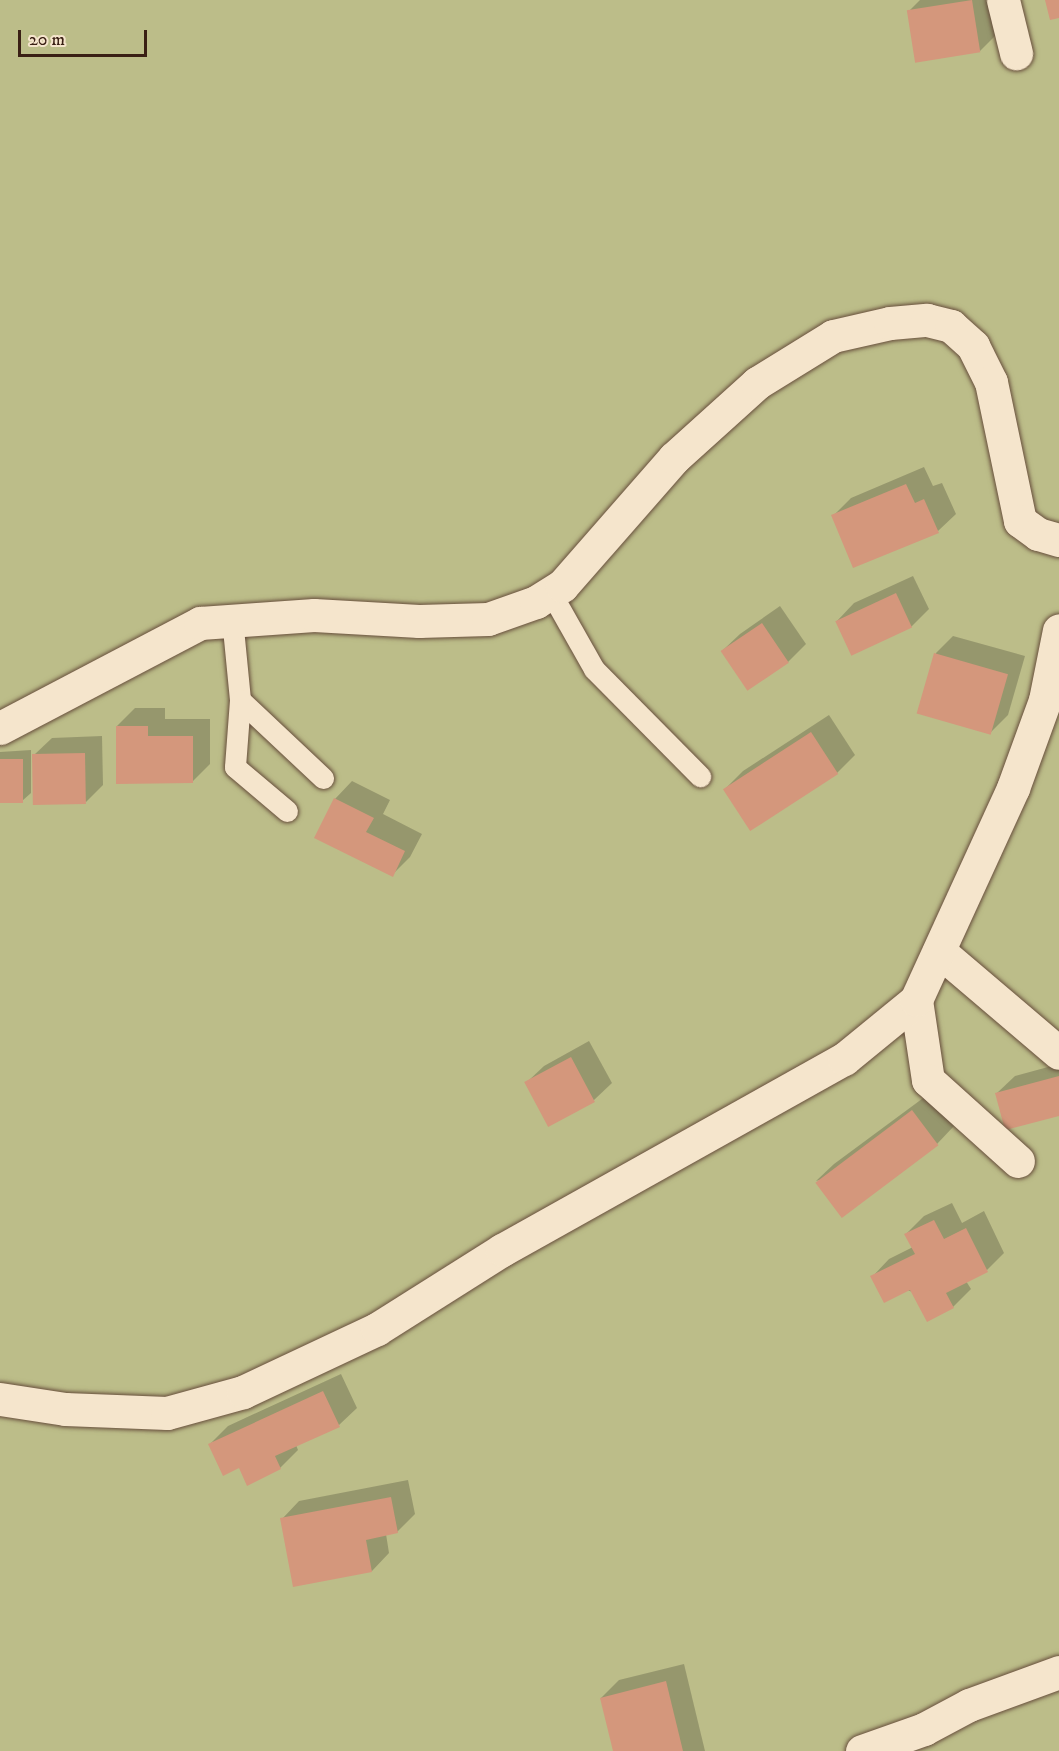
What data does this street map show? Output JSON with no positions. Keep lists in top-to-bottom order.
{
  "scale_bar": "20 m"
}
